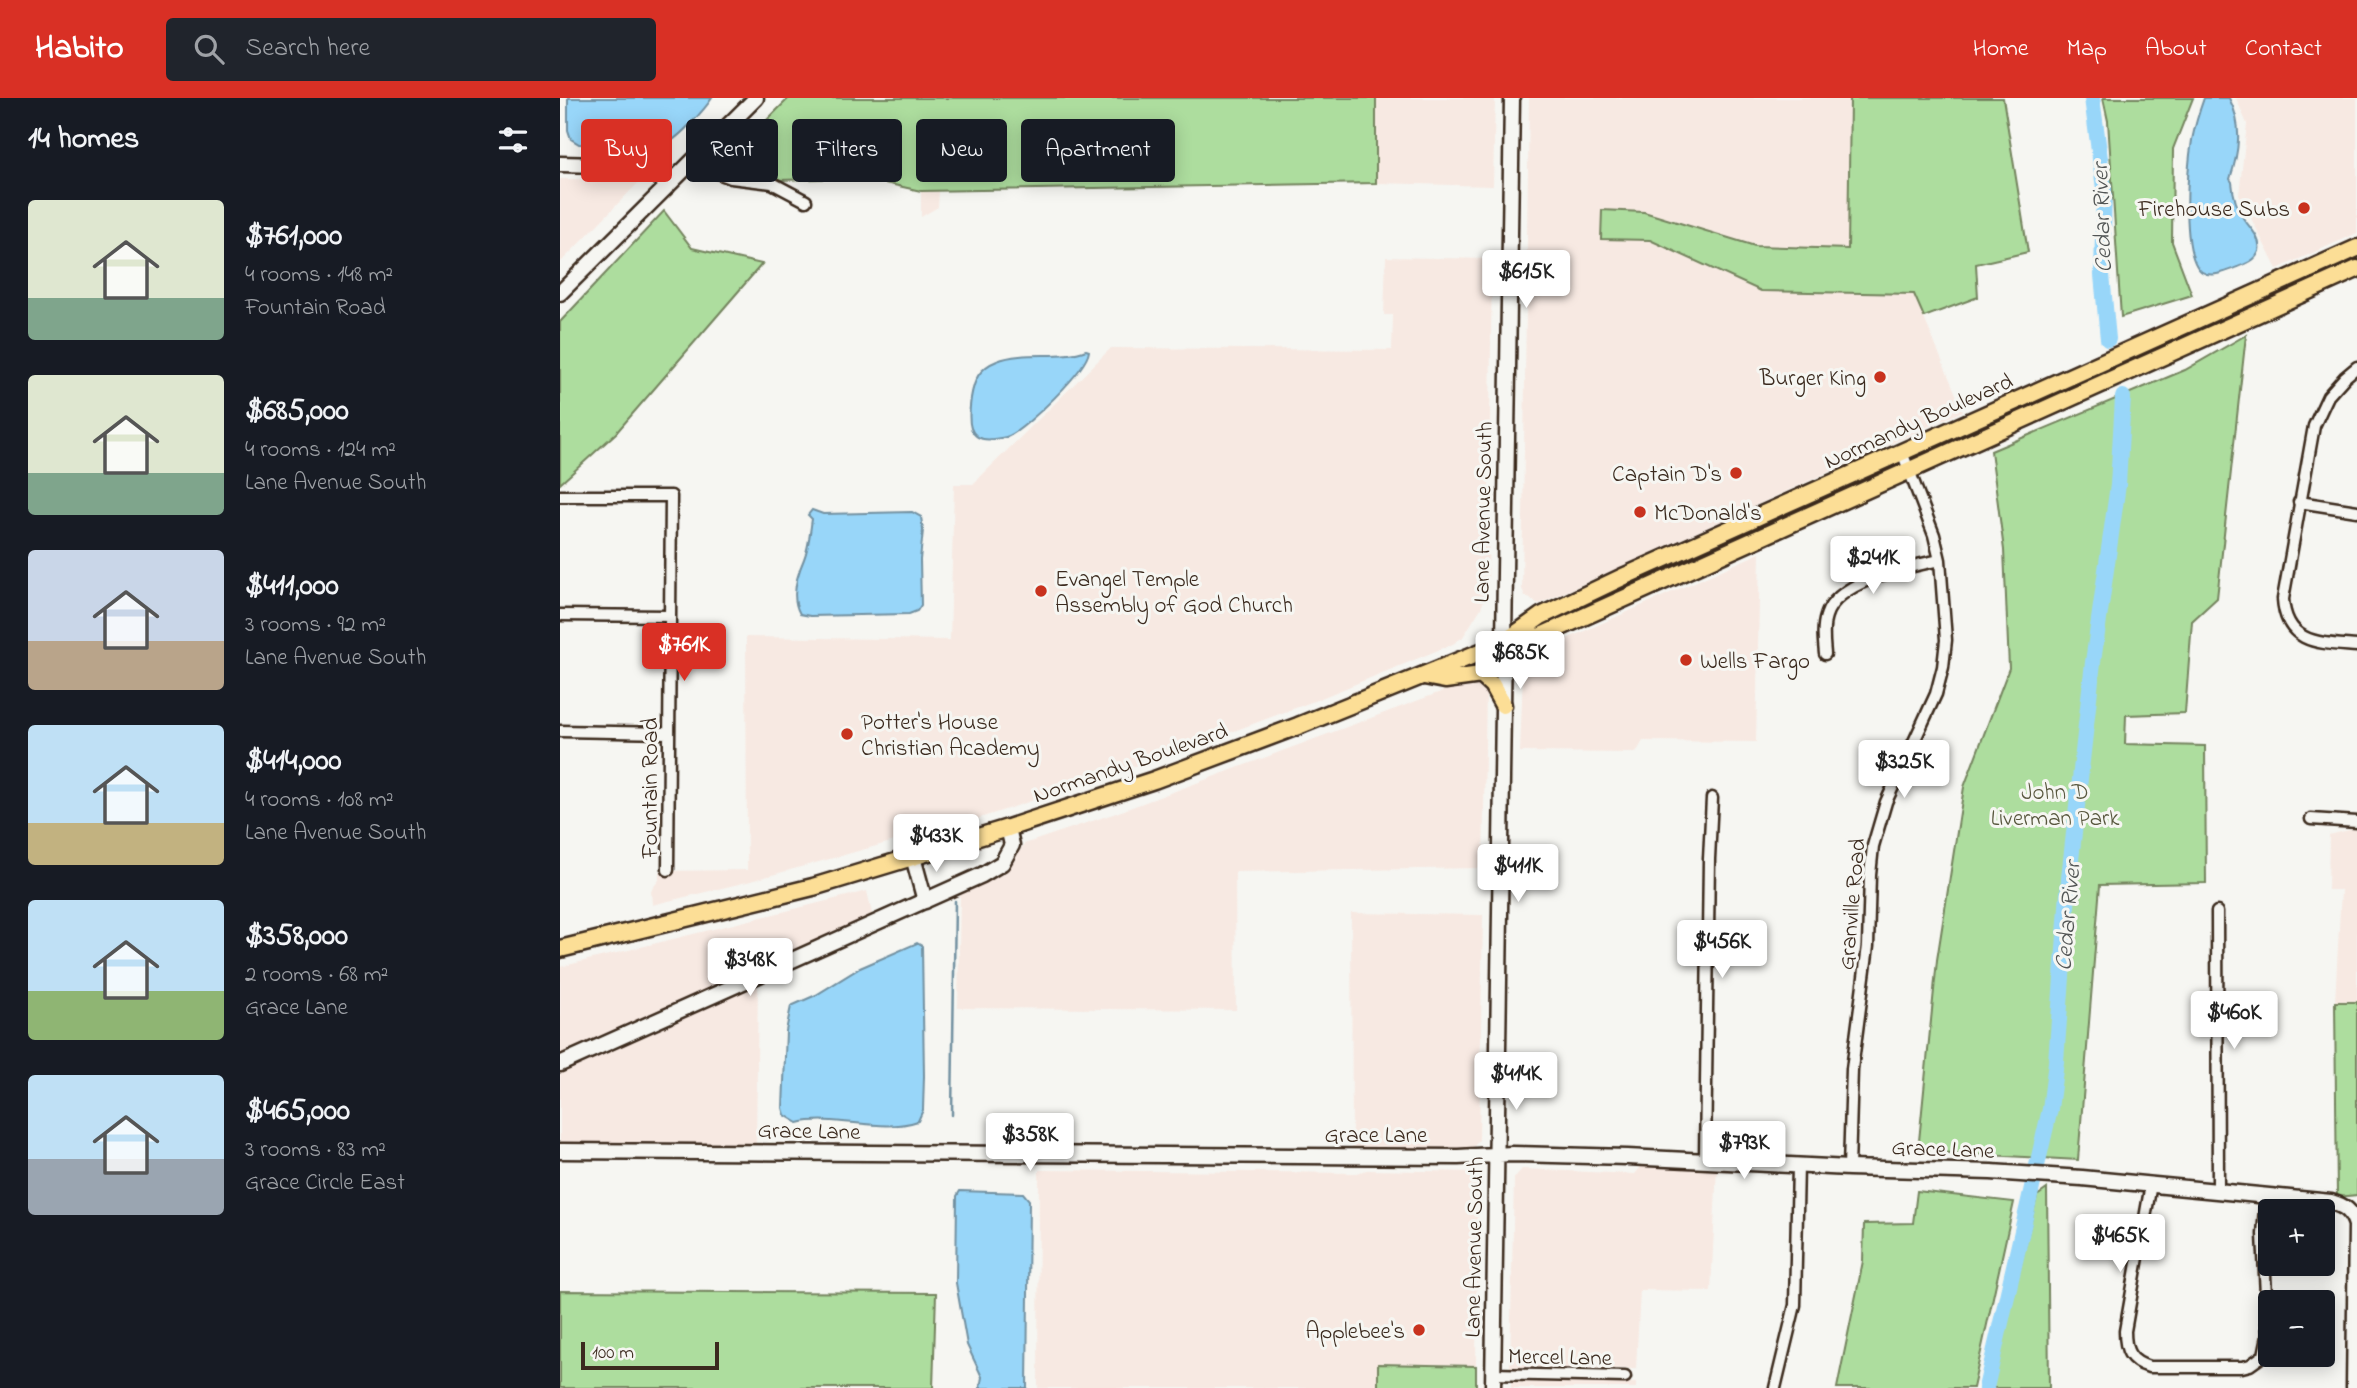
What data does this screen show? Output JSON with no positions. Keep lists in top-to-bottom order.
{
  "streets": {
    "main road": ["Normandy Boulevard"],
    "street": [
      "Lane Avenue South",
      "Fountain Road",
      "Granville Road",
      "Grace Lane",
      "Mercel Lane"
    ]
  },
  "crossings": [
    ["Normandy Boulevard", "Lane Avenue South"],
    ["Normandy Boulevard", "Granville Road"],
    ["Lane Avenue South", "Grace Lane"],
    ["Lane Avenue South", "Mercel Lane"],
    ["Granville Road", "Grace Lane"]
  ],
  "water": ["Cedar River"],
  "parks": ["John D Liverman Park"],
  "places": [
    "Firehouse Subs",
    "Burger King",
    "Captain D's",
    "McDonald's",
    "Evangel Temple Assembly of God Church",
    "Wells Fargo",
    "Potter's House Christian Academy",
    "Applebee's"
  ],
  "scale_bar": "100 m",
  "page": {
    "header": "Habito",
    "search": "Search here",
    "nav": [
      "Home",
      "Map",
      "About",
      "Contact"
    ],
    "heading": "14 homes",
    "chip": [
      "Buy",
      "Rent",
      "Filters",
      "New",
      "Apartment"
    ],
    "list": [
      {
        "name": "$761,000",
        "note": "4 rooms · 148 m² · Fountain Road"
      },
      {
        "name": "$685,000",
        "note": "4 rooms · 124 m² · Lane Avenue South"
      },
      {
        "name": "$411,000",
        "note": "3 rooms · 92 m² · Lane Avenue South"
      },
      {
        "name": "$414,000",
        "note": "4 rooms · 108 m² · Lane Avenue South"
      },
      {
        "name": "$358,000",
        "note": "2 rooms · 68 m² · Grace Lane"
      },
      {
        "name": "$465,000",
        "note": "3 rooms · 83 m² · Grace Circle East"
      }
    ],
    "price": [
      "$615K",
      "$241K",
      "$761K",
      "$685K",
      "$325K",
      "$433K",
      "$411K",
      "$456K",
      "$348K",
      "$460K",
      "$414K",
      "$358K",
      "$793K",
      "$465K"
    ],
    "map_buttons": ["+", "−"],
    "scale": "100 m"
  }
}
